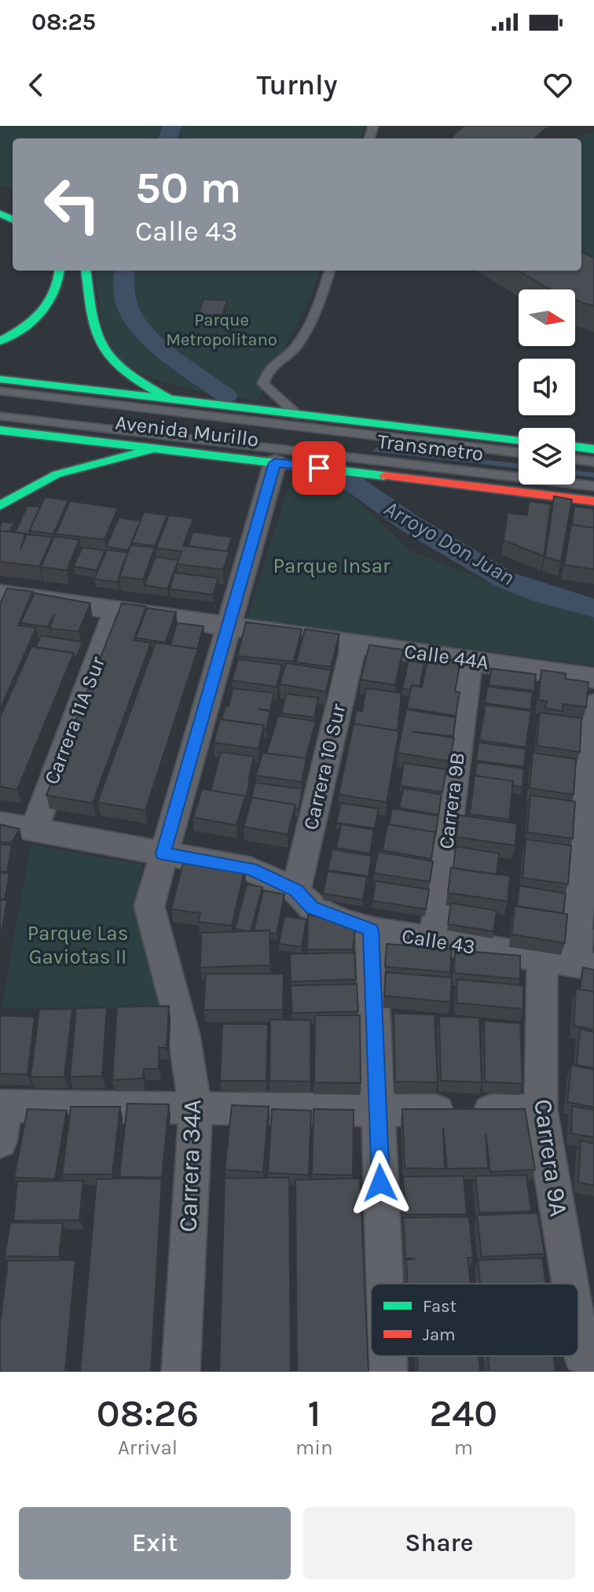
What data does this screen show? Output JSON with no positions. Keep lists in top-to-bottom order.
{
  "streets": {
    "main road": ["Avenida Murillo"],
    "street": [
      "Calle 44A",
      "Carrera 11A Sur",
      "Carrera 10 Sur",
      "Carrera 9B",
      "Calle 43",
      "Carrera 9A",
      "Carrera 34A"
    ],
    "lane": ["Transmetro"]
  },
  "crossings": [
    ["Avenida Murillo", "Carrera 34A"],
    ["Calle 44A", "Carrera 11A Sur"],
    ["Calle 44A", "Carrera 10 Sur"],
    ["Calle 44A", "Carrera 9B"],
    ["Calle 44A", "Carrera 34A"],
    ["Carrera 11A Sur", "Calle 43"],
    ["Carrera 10 Sur", "Calle 43"],
    ["Carrera 9B", "Calle 43"],
    ["Calle 43", "Carrera 9A"],
    ["Calle 43", "Carrera 34A"]
  ],
  "water": ["Arroyo Don Juan"],
  "parks": ["Parque Metropolitano", "Parque Insar", "Parque Las Gaviotas II"],
  "legend": ["Fast", "Jam"],
  "north": "right",
  "page": {
    "status": "08:25",
    "header": "Turnly",
    "turn": ["50 m", "Calle 43"],
    "eta": [
      "08:26",
      "Arrival",
      "1",
      "min",
      "240",
      "m"
    ],
    "buttons": ["Exit", "Share"]
  }
}
